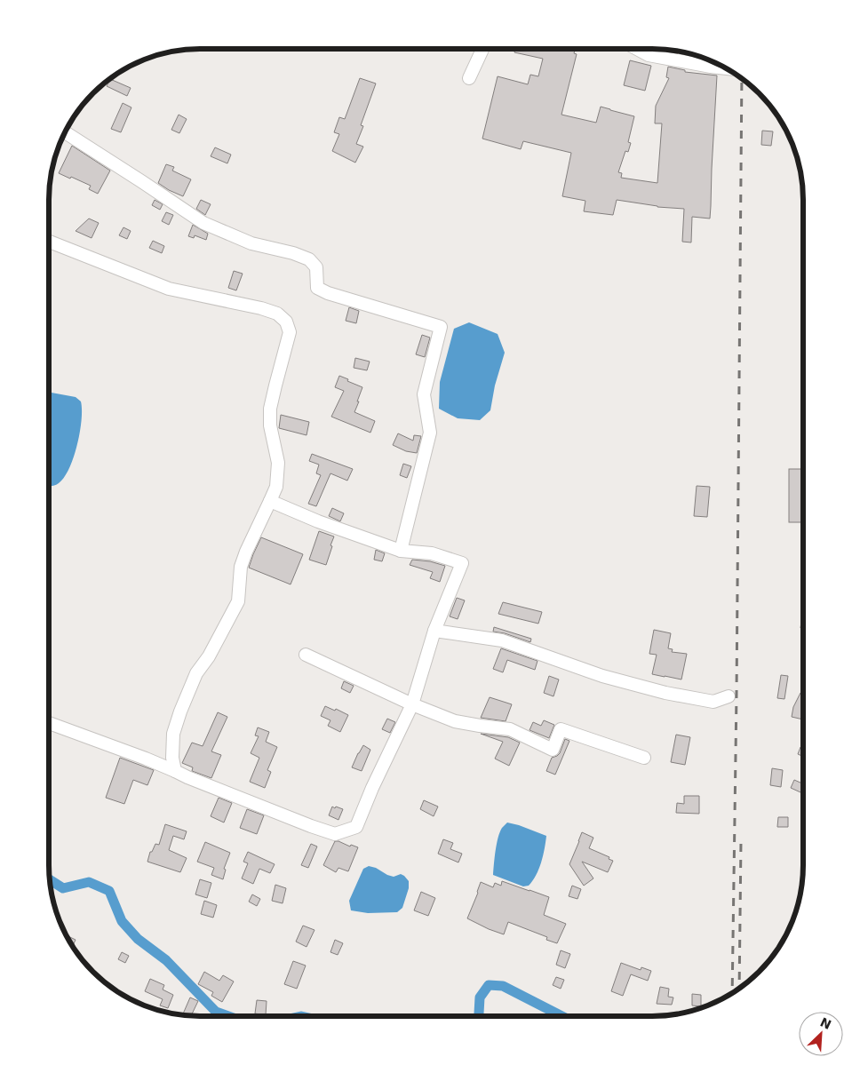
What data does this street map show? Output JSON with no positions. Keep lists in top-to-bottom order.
{
  "north": "top right"
}
